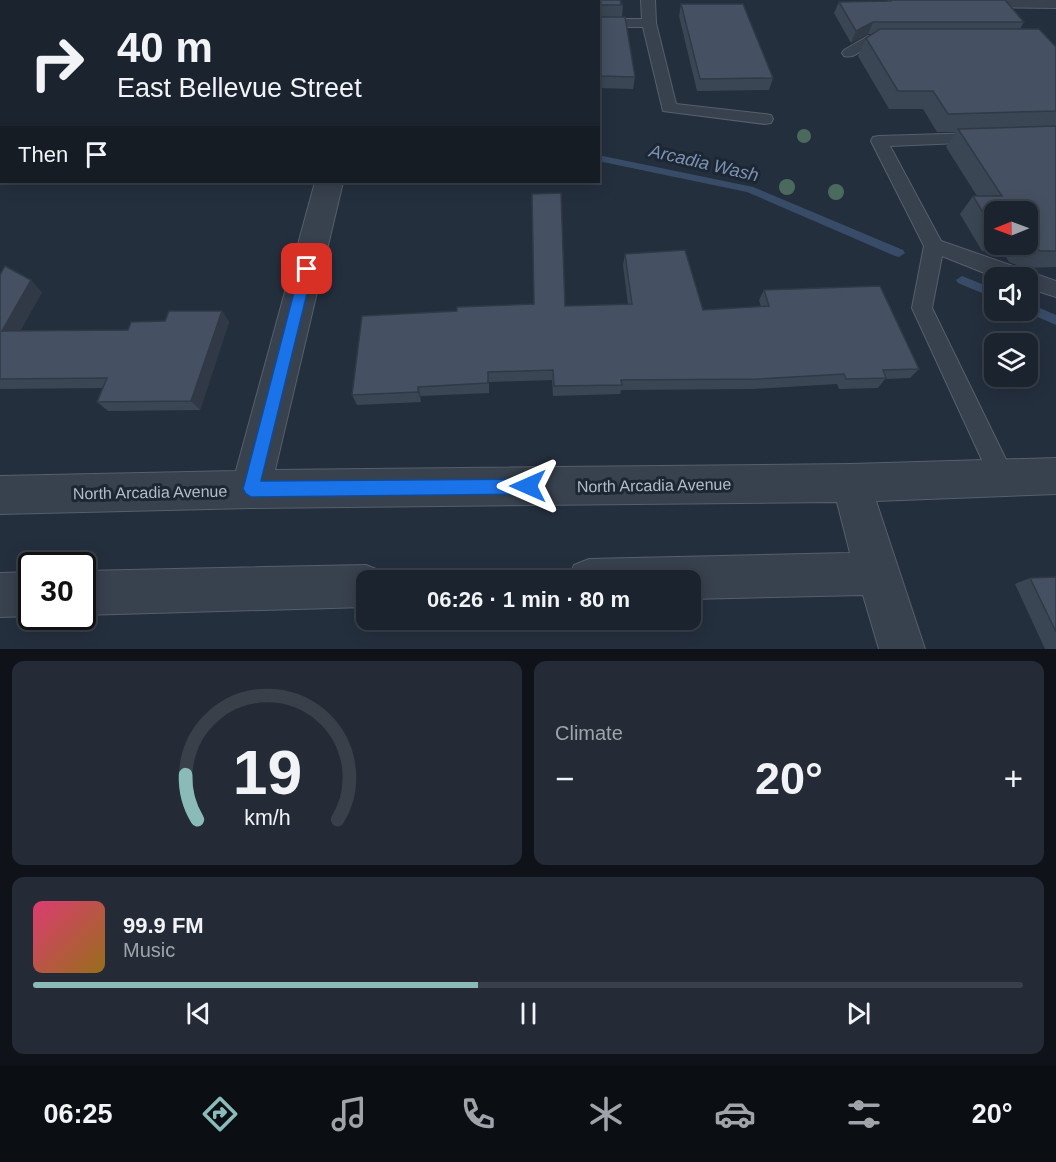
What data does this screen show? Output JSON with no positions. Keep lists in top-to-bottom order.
{
  "streets": {
    "street": ["North Arcadia Avenue"]
  },
  "water": ["Arcadia Wash"],
  "north": "left",
  "page": {
    "turn": ["40 m", "East Bellevue Street"],
    "then": "Then",
    "limit": "30",
    "trip": "06:26 · 1 min · 80 m",
    "tile": "Climate",
    "heat": ["−", "20°", "+"],
    "song": ["99.9 FM", "Music"],
    "tabs": ["06:25", "20°"],
    "gauge": ["19", "km/h"]
  }
}
